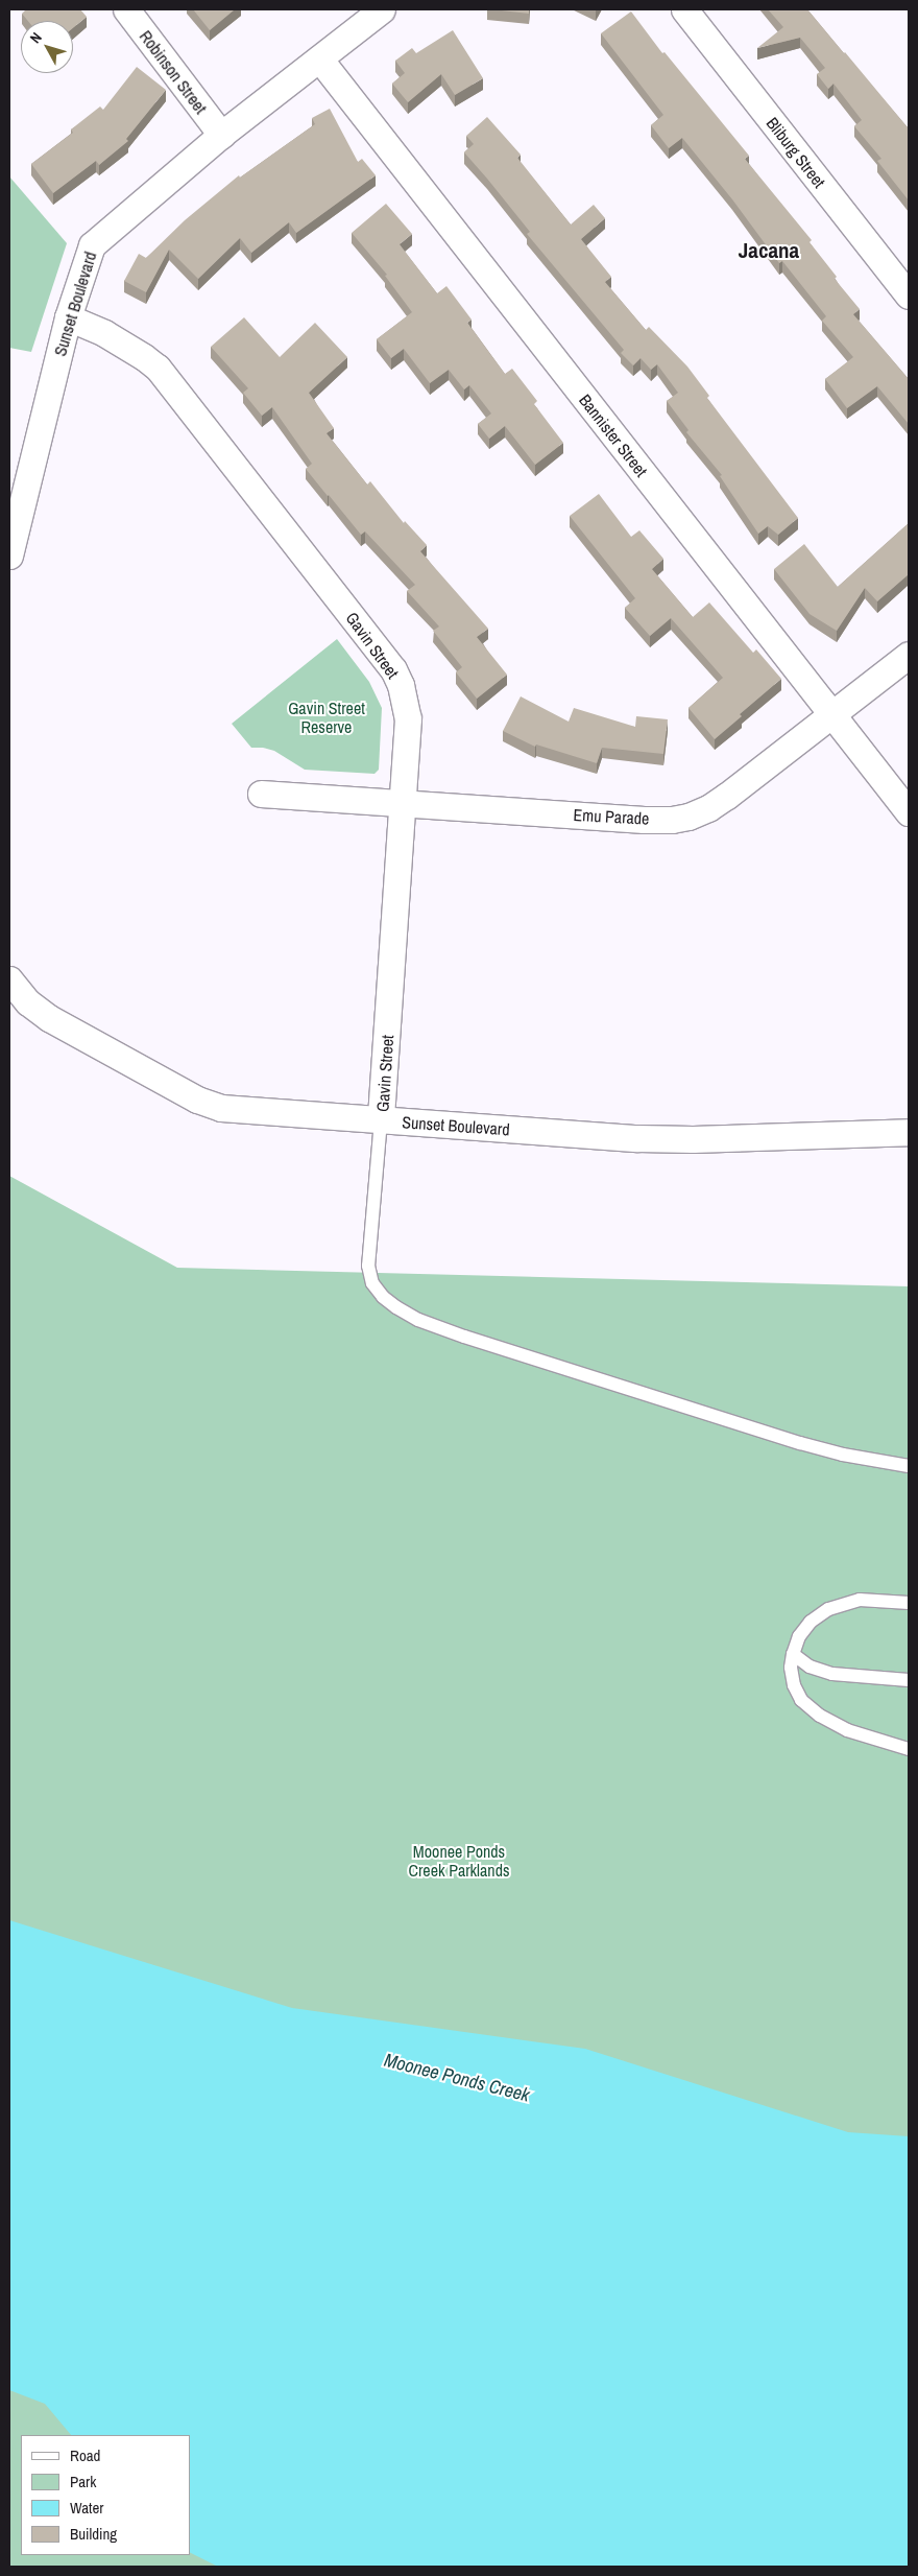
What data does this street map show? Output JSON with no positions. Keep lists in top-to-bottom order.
{
  "streets": {
    "street": [
      "Robinson Street",
      "Bliburg Street",
      "Sunset Boulevard",
      "Bannister Street",
      "Gavin Street",
      "Emu Parade"
    ]
  },
  "crossings": [
    ["Robinson Street", "Sunset Boulevard"],
    ["Sunset Boulevard", "Bannister Street"],
    ["Sunset Boulevard", "Gavin Street"],
    ["Bannister Street", "Emu Parade"],
    ["Gavin Street", "Emu Parade"]
  ],
  "districts": ["Jacana"],
  "water": ["Moonee Ponds Creek"],
  "parks": ["Gavin Street Reserve", "Moonee Ponds Creek Parklands"],
  "legend": [
    "Road",
    "Park",
    "Water",
    "Building"
  ],
  "north": "top left"
}
